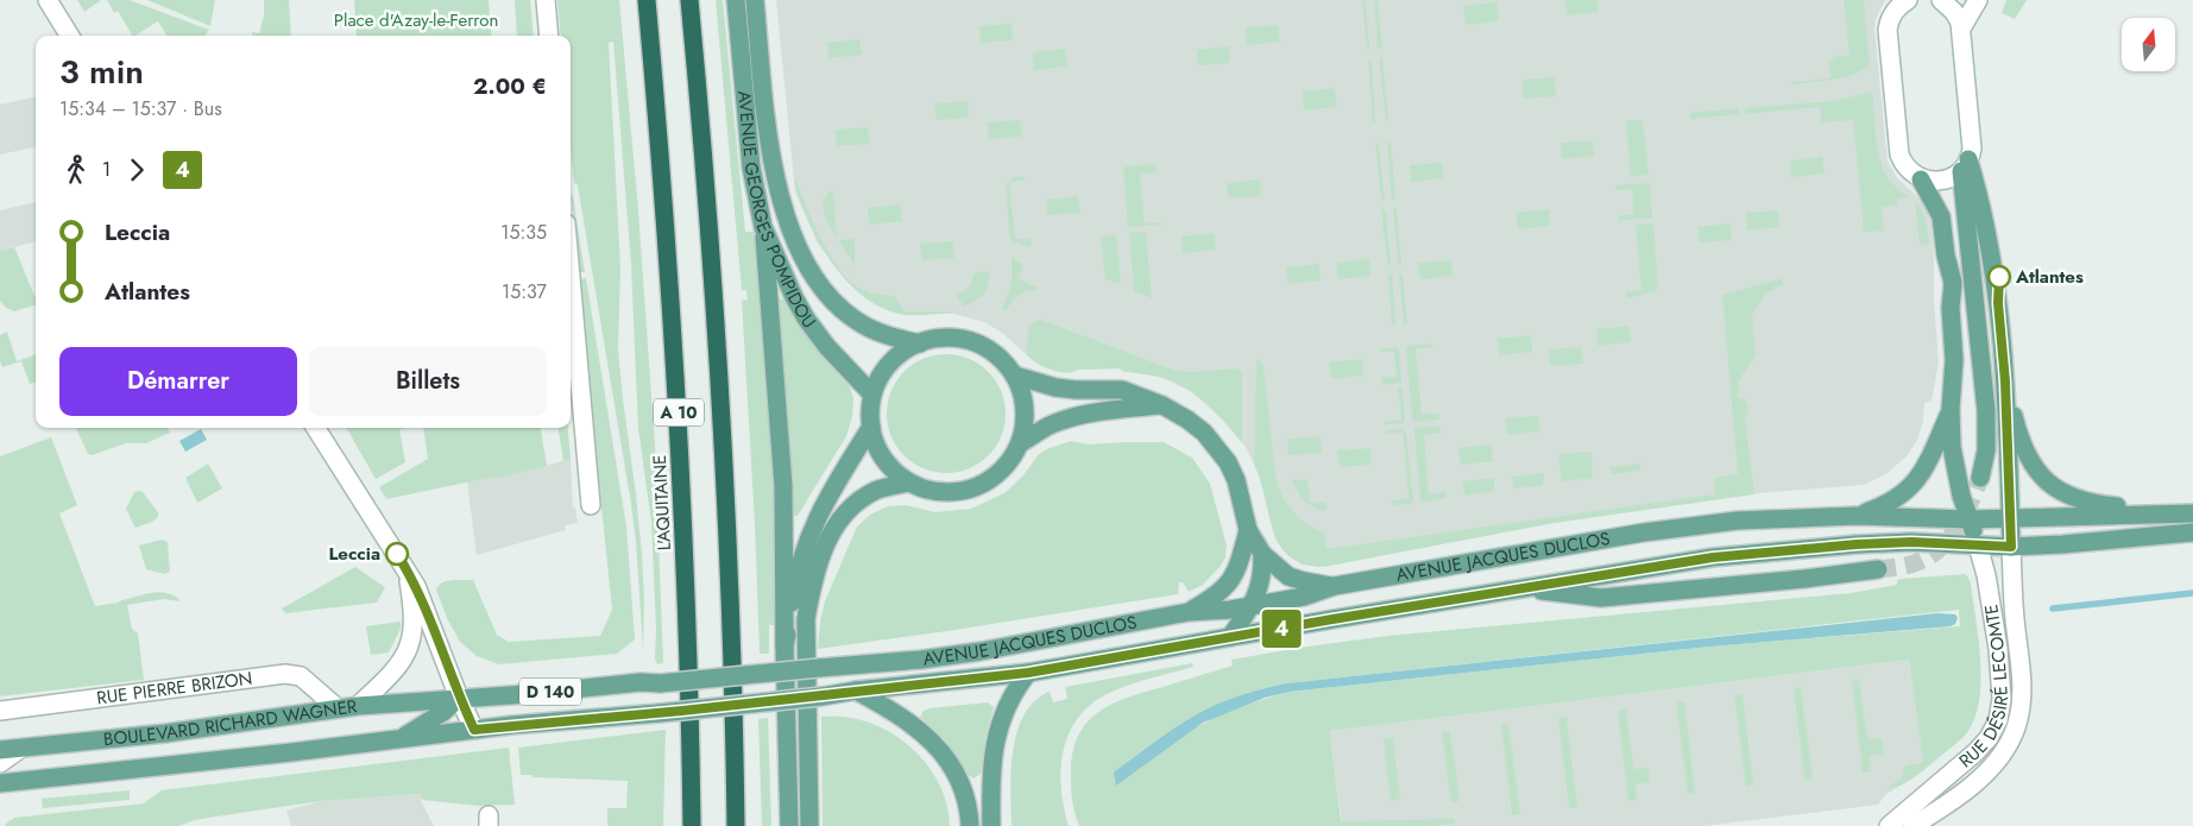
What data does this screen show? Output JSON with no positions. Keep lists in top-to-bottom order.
{
  "streets": {
    "highway": ["A 10", "L'AQUITAINE"],
    "main road": [
      "AVENUE GEORGES POMPIDOU",
      "AVENUE JACQUES DUCLOS",
      "D 140",
      "BOULEVARD RICHARD WAGNER"
    ],
    "street": ["RUE DÉSIRÉ LECOMTE", "RUE PIERRE BRIZON"]
  },
  "crossings": [
    ["AVENUE JACQUES DUCLOS", "RUE DÉSIRÉ LECOMTE"],
    ["AVENUE JACQUES DUCLOS", "BOULEVARD RICHARD WAGNER"],
    ["RUE PIERRE BRIZON", "BOULEVARD RICHARD WAGNER"]
  ],
  "parks": ["Place d'Azay-le-Ferron"],
  "places": ["Atlantes", "Leccia"],
  "lines": ["bus line 4"],
  "north": "top",
  "page": {
    "on_map": "4",
    "heading": ["3 min", "15:34 – 15:37 · Bus", "2.00 €"],
    "legs": ["1", "4"],
    "list": [
      {
        "name": "Leccia",
        "value": "15:35"
      },
      {
        "name": "Atlantes",
        "value": "15:37"
      }
    ],
    "buttons": ["Démarrer", "Billets"]
  }
}
